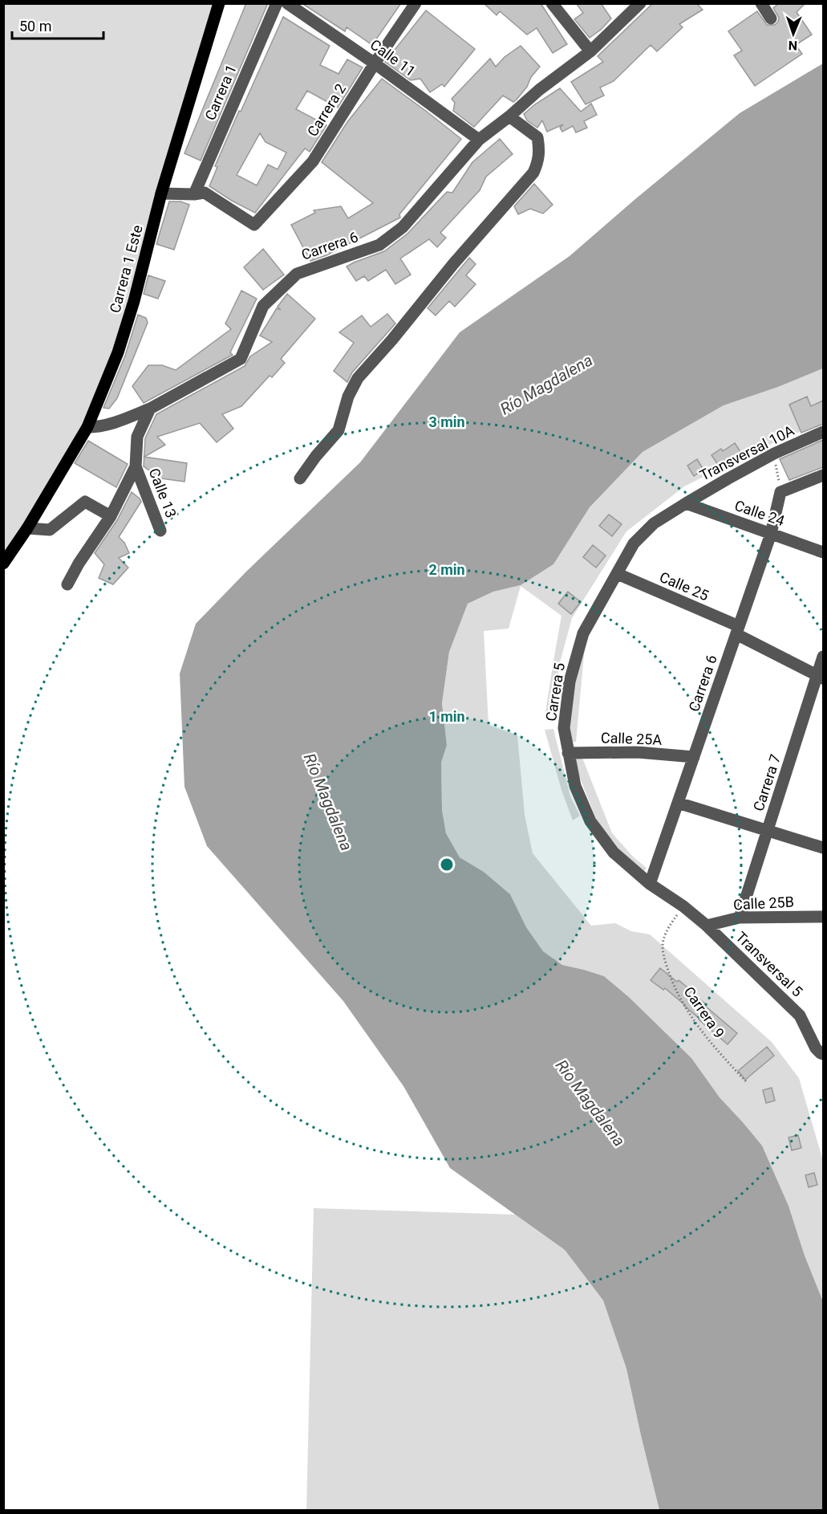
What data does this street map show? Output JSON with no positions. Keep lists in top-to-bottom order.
{
  "streets": {
    "main road": ["Carrera 1 Este"],
    "street": [
      "Calle 11",
      "Carrera 1",
      "Carrera 2",
      "Carrera 6",
      "Transversal 10A",
      "Calle 13",
      "Calle 24",
      "Calle 25",
      "Carrera 5",
      "Calle 25A",
      "Carrera 7",
      "Calle 25B",
      "Transversal 5"
    ],
    "path": ["Carrera 9"]
  },
  "crossings": [
    ["Calle 11", "Carrera 2"],
    ["Calle 11", "Carrera 6"],
    ["Carrera 1", "Carrera 2"],
    ["Carrera 6", "Carrera 1 Este"],
    ["Carrera 6", "Calle 24"],
    ["Carrera 6", "Calle 25"],
    ["Carrera 6", "Carrera 5"],
    ["Carrera 6", "Calle 25A"],
    ["Transversal 10A", "Calle 24"],
    ["Transversal 10A", "Carrera 5"],
    ["Calle 24", "Carrera 5"],
    ["Calle 25", "Carrera 5"],
    ["Calle 25", "Carrera 7"],
    ["Carrera 5", "Calle 25A"],
    ["Carrera 5", "Calle 25B"],
    ["Carrera 5", "Transversal 5"],
    ["Carrera 5", "Carrera 9"],
    ["Carrera 7", "Calle 25B"],
    ["Calle 25B", "Transversal 5"]
  ],
  "water": ["Río Magdalena"],
  "scale_bar": "50 m",
  "north": "bottom",
  "rings": ["3 min", "2 min", "1 min"]
}
